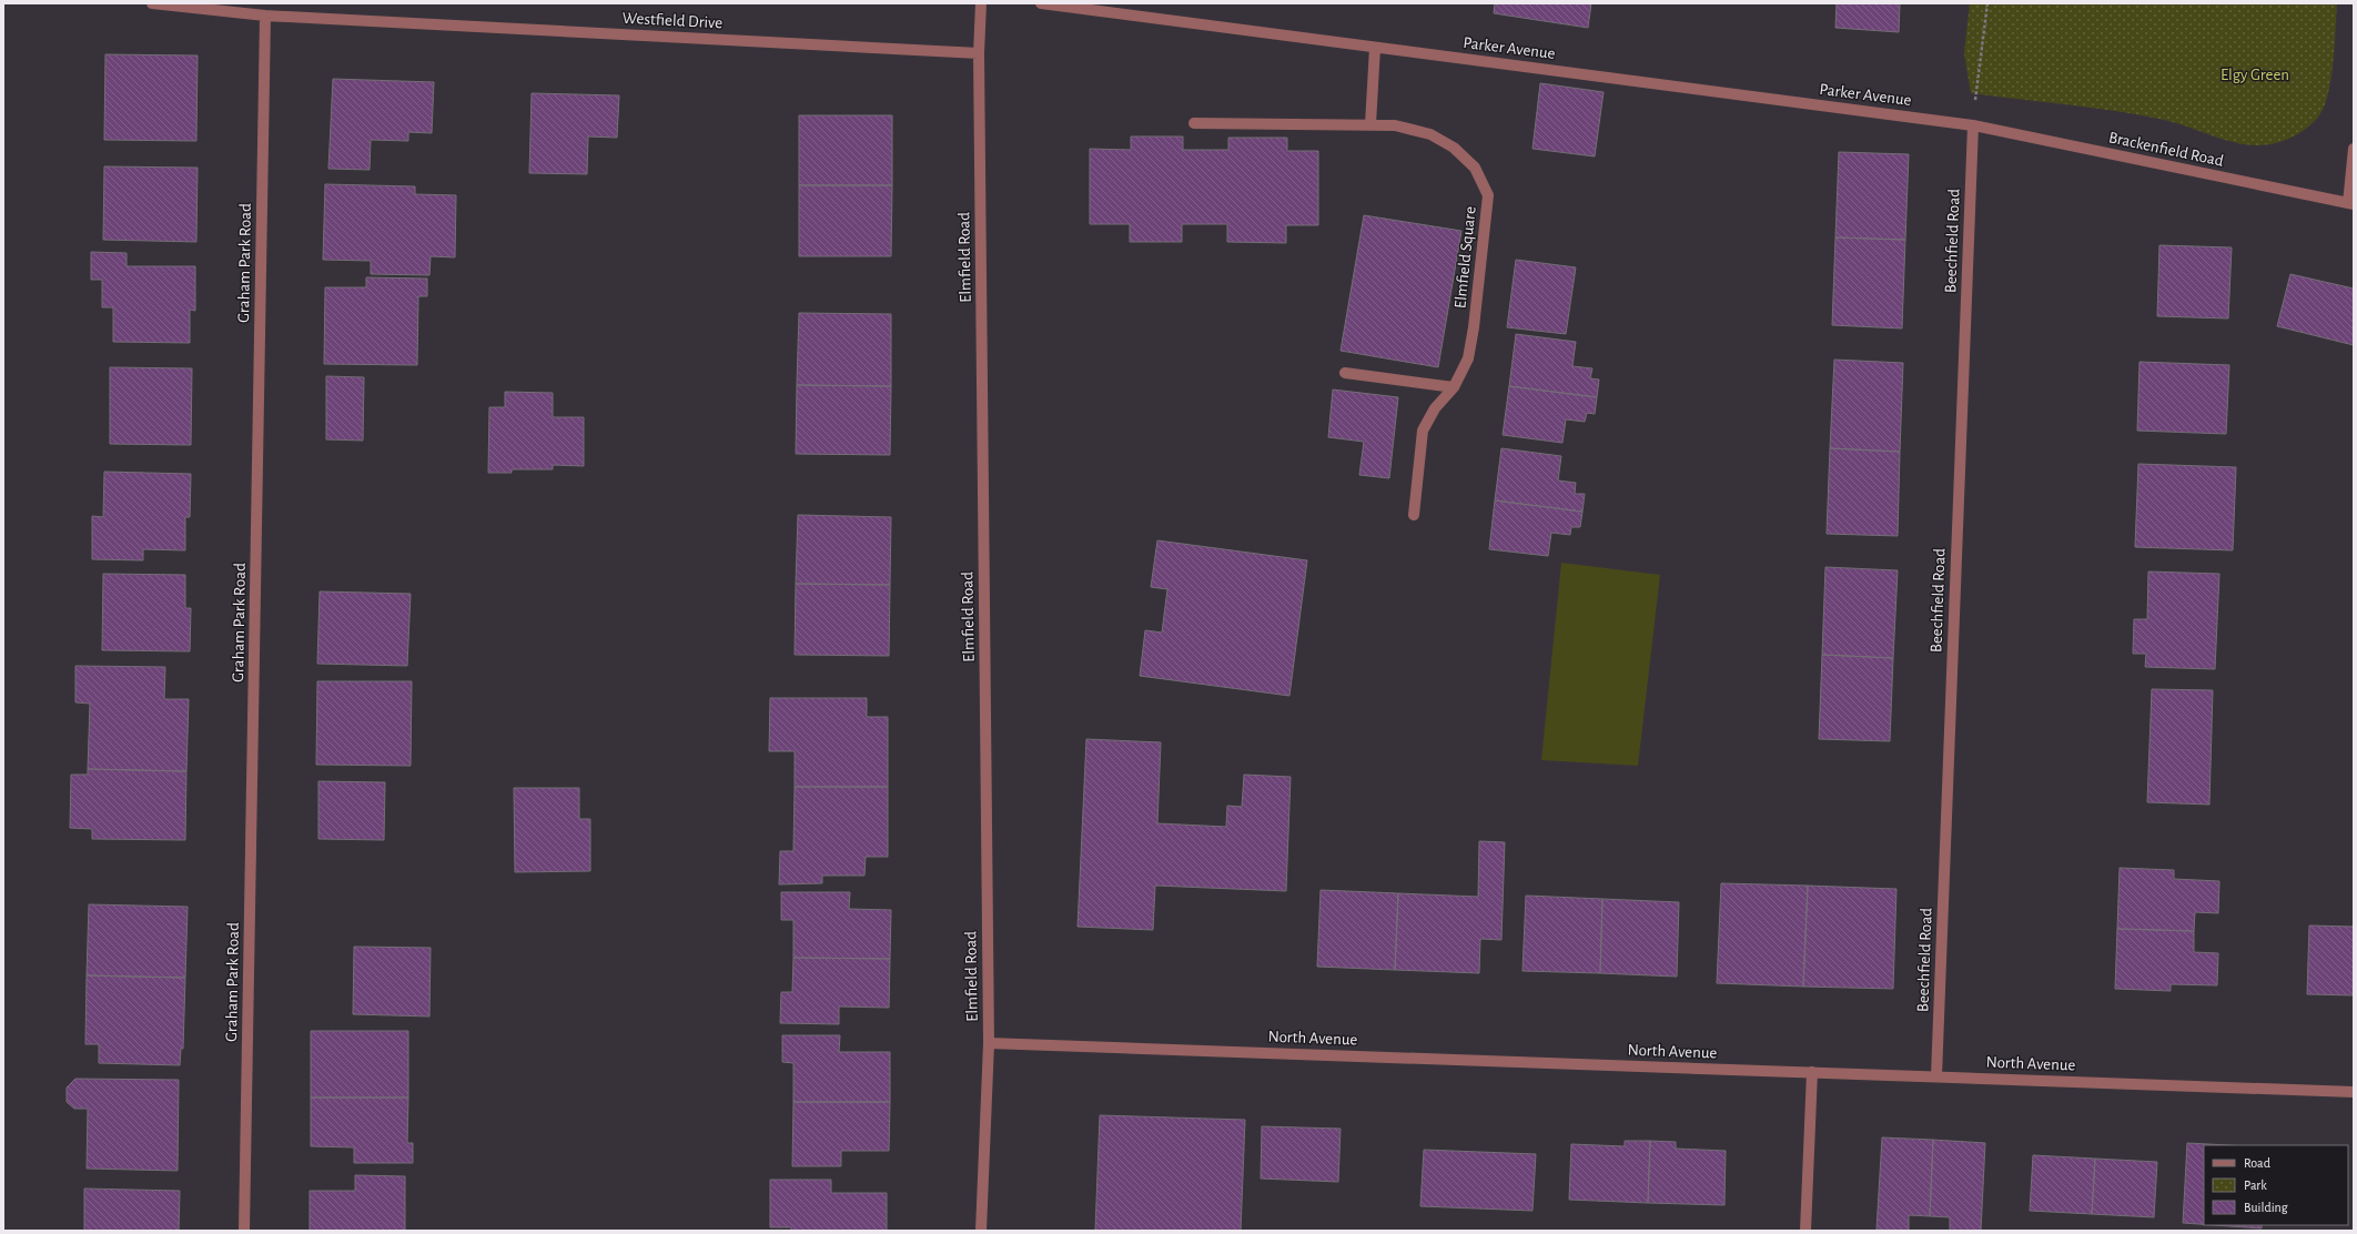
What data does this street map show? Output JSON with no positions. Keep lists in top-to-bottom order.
{
  "streets": {
    "street": [
      "Westfield Drive",
      "Parker Avenue",
      "Brackenfield Road",
      "Beechfield Road",
      "Elmfield Road",
      "Elmfield Square",
      "Graham Park Road",
      "North Avenue"
    ]
  },
  "crossings": [
    ["Westfield Drive", "Elmfield Road"],
    ["Westfield Drive", "Graham Park Road"],
    ["Parker Avenue", "Brackenfield Road"],
    ["Parker Avenue", "Beechfield Road"],
    ["Brackenfield Road", "Beechfield Road"],
    ["Beechfield Road", "North Avenue"],
    ["Elmfield Road", "North Avenue"]
  ],
  "parks": ["Elgy Green"],
  "legend": ["Road", "Park", "Building"]
}
